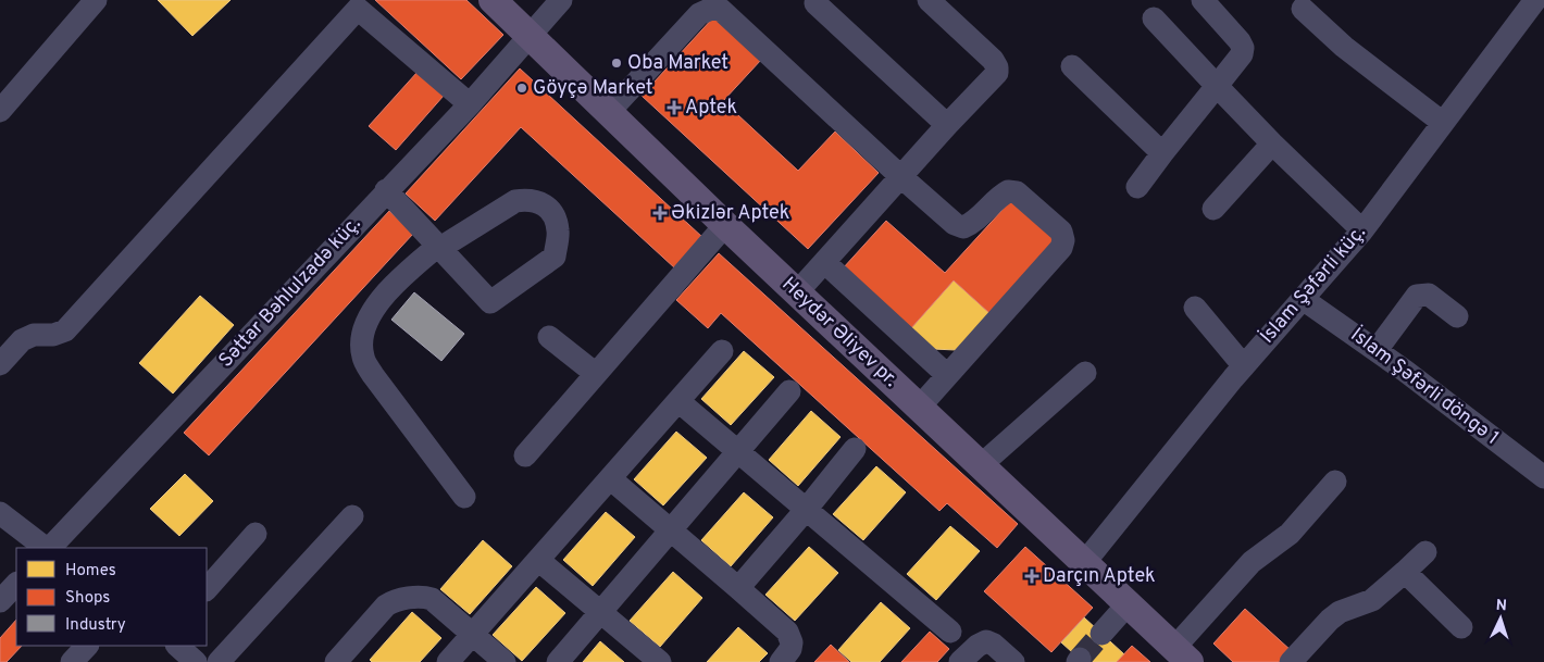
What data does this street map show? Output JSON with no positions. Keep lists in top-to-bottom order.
{
  "streets": {
    "main road": ["Heydər Əliyev pr."],
    "street": ["İslam Şəfərli küç.", "Səttar Bəhlulzadə küç.", "İslam Şəfərli döngə 1"]
  },
  "crossings": [
    ["İslam Şəfərli küç.", "Heydər Əliyev pr."],
    ["İslam Şəfərli küç.", "İslam Şəfərli döngə 1"],
    ["Səttar Bəhlulzadə küç.", "Heydər Əliyev pr."]
  ],
  "places": {
    "other": ["Oba Market", "Göyçə Market"],
    "health": ["Aptek", "Əkizlər Aptek", "Darçın Aptek"]
  },
  "legend": ["Homes", "Shops", "Industry"],
  "north": "top"
}
